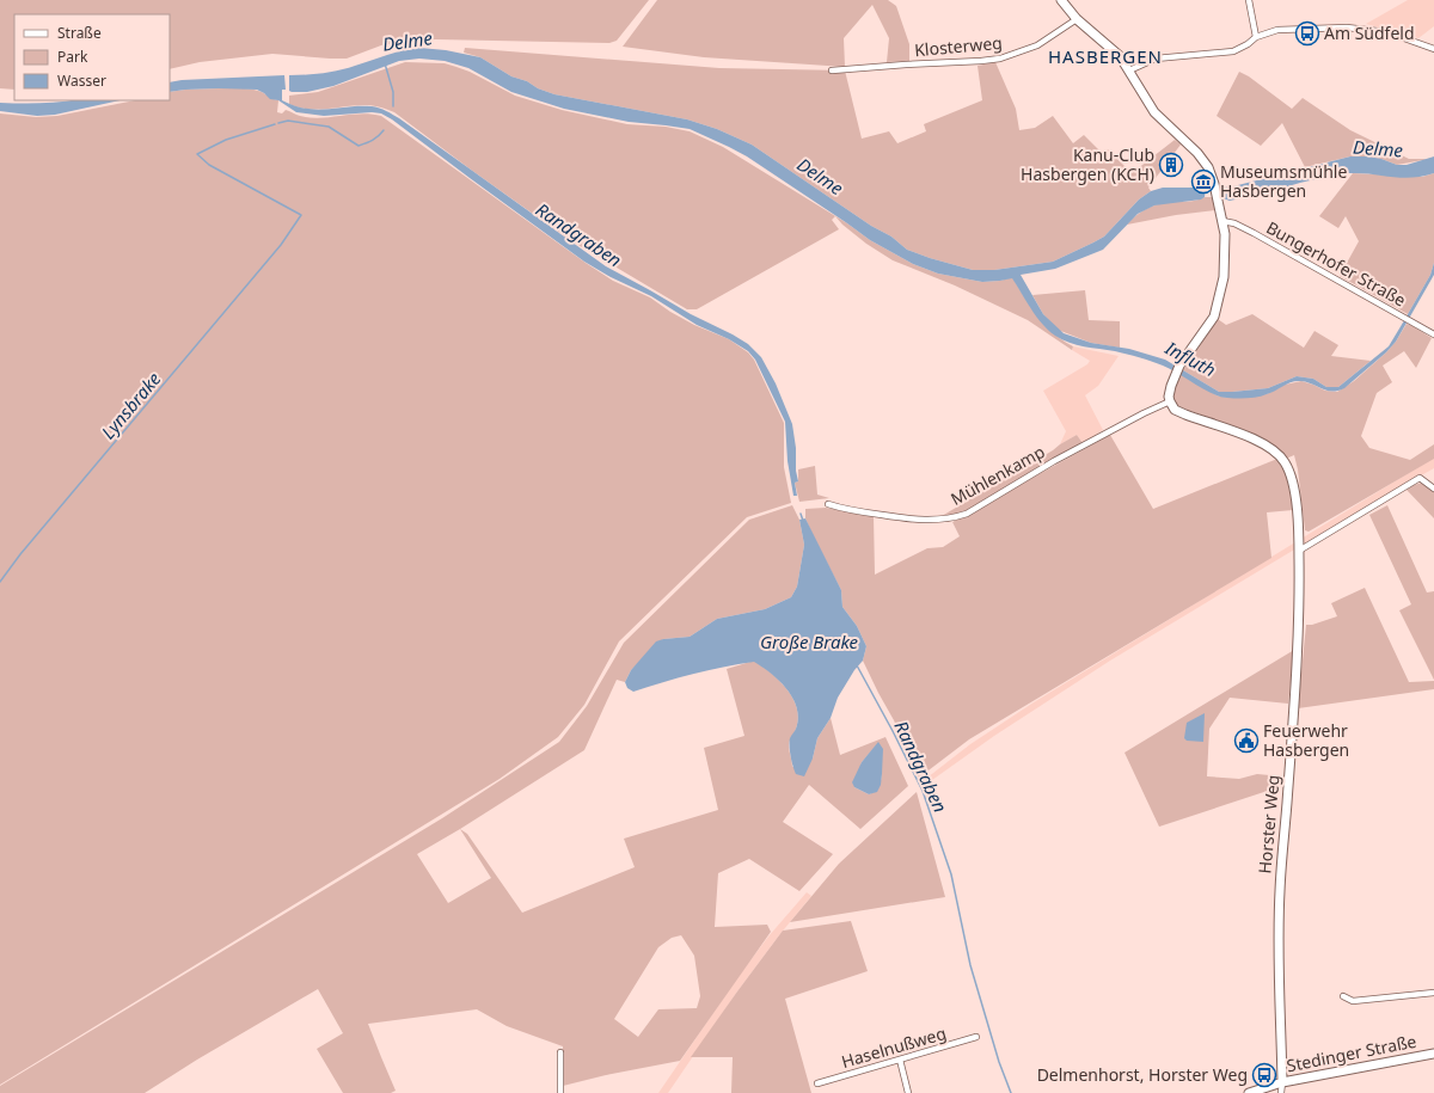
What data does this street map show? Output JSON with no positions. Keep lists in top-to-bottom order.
{
  "streets": {
    "street": [
      "Klosterweg",
      "Bungerhofer Straße",
      "Mühlenkamp",
      "Horster Weg",
      "Haselnußweg",
      "Stedinger Straße"
    ]
  },
  "crossings": [
    ["Horster Weg", "Stedinger Straße"]
  ],
  "districts": ["HASBERGEN"],
  "water": [
    "Delme",
    "Randgraben",
    "Influth",
    "Lynsbrake",
    "Große Brake"
  ],
  "places": {
    "bus stop": ["Am Südfeld", "Delmenhorst, Horster Weg"],
    "building": ["Kanu-Club Hasbergen (KCH)"],
    "museum": ["Museumsmühle Hasbergen"],
    "public building": ["Feuerwehr Hasbergen"]
  },
  "legend": ["Straße", "Park", "Wasser"]
}
